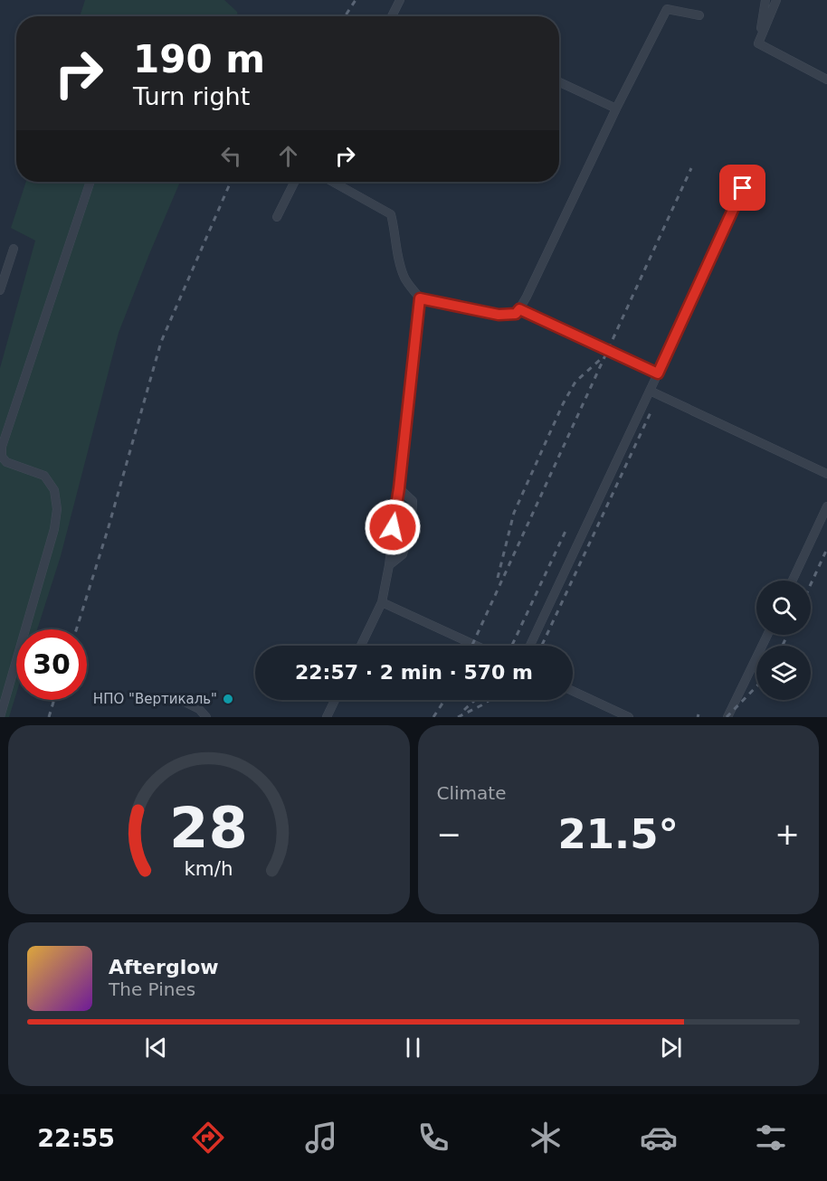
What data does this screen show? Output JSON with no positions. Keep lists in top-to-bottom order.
{
  "places": ["НПО \"Вертикаль\""],
  "page": {
    "turn": ["190 m", "Turn right"],
    "limit": "30",
    "trip": "22:57 · 2 min · 570 m",
    "tile": "Climate",
    "heat": ["−", "21.5°", "+"],
    "song": ["Afterglow", "The Pines"],
    "tabs": "22:55",
    "gauge": ["28", "km/h"]
  }
}
